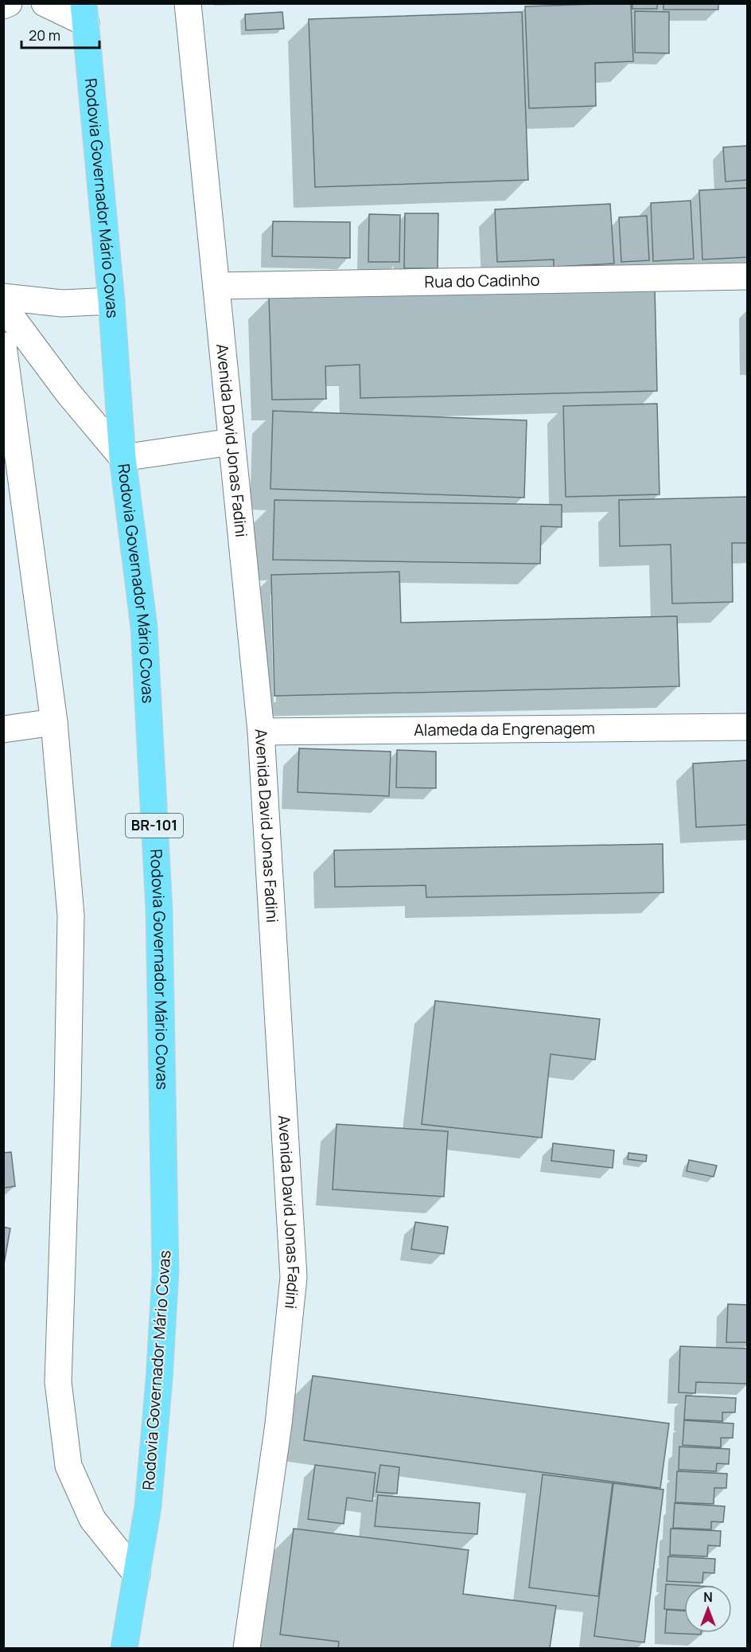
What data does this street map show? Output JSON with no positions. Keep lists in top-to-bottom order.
{
  "streets": {
    "highway": ["Rodovia Governador Mário Covas", "BR-101"],
    "street": ["Rua do Cadinho", "Avenida David Jonas Fadini", "Alameda da Engrenagem"]
  },
  "crossings": [
    ["Rua do Cadinho", "Avenida David Jonas Fadini"],
    ["Avenida David Jonas Fadini", "Alameda da Engrenagem"]
  ],
  "scale_bar": "20 m",
  "north": "top"
}
